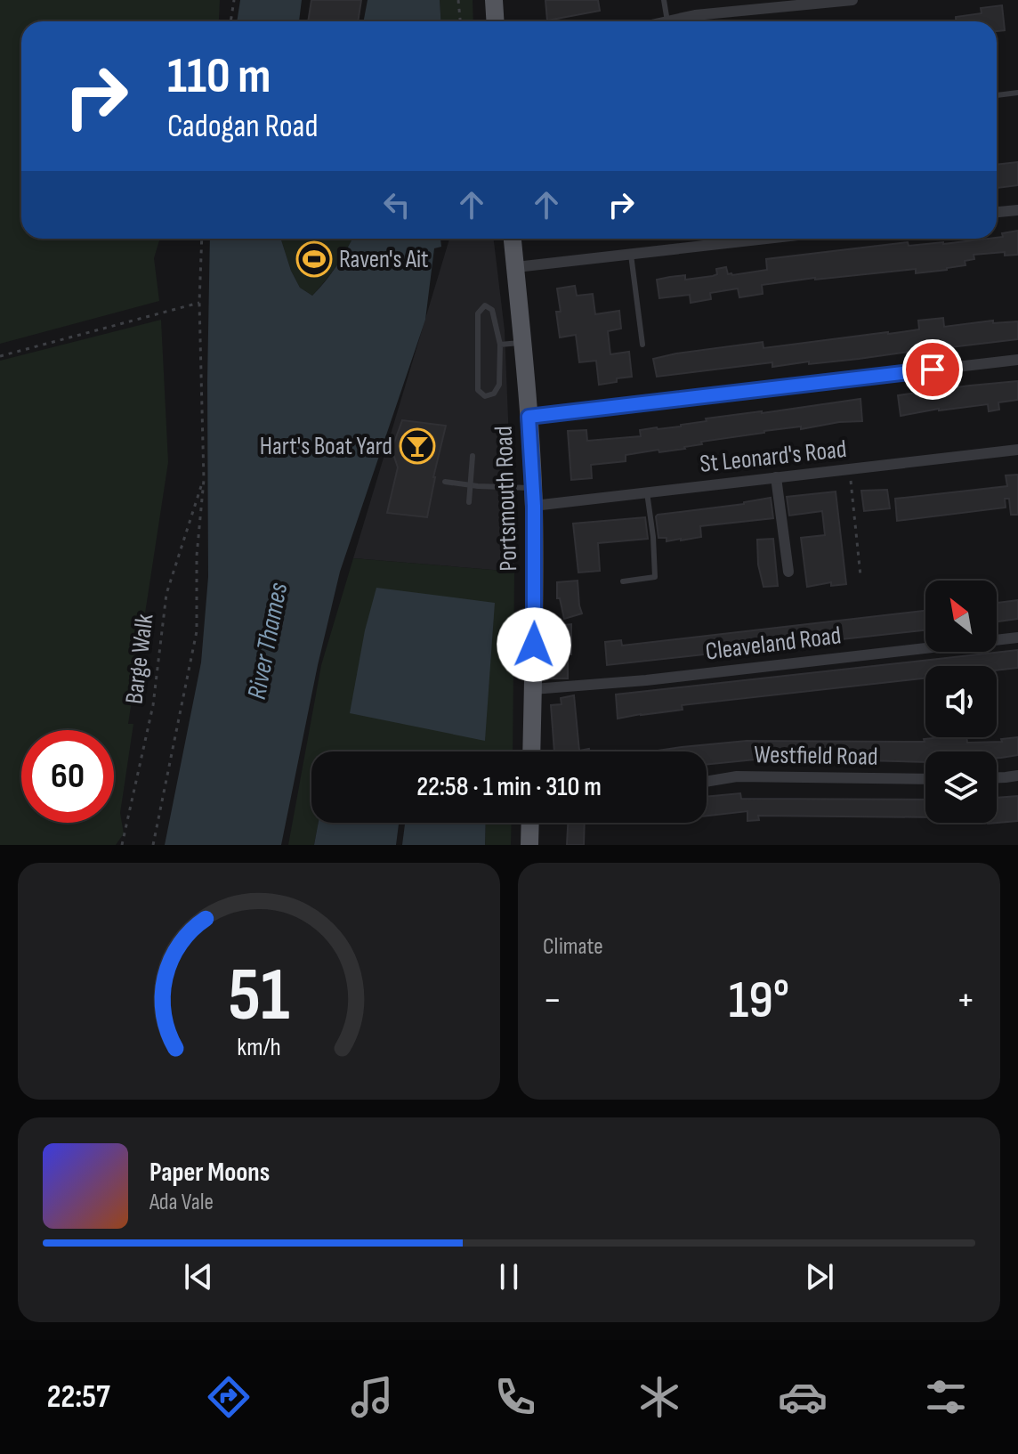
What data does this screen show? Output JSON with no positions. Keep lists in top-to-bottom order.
{
  "streets": {
    "main road": ["Portsmouth Road"],
    "street": ["St Leonard's Road", "Cleaveland Road", "Westfield Road"],
    "path": ["Barge Walk"]
  },
  "crossings": [
    ["St Leonard's Road", "Portsmouth Road"],
    ["Portsmouth Road", "Cleaveland Road"]
  ],
  "water": ["River Thames"],
  "places": {
    "sports": ["Raven's Ait"],
    "bar": ["Hart's Boat Yard"]
  },
  "north": "top left",
  "page": {
    "turn": ["110 m", "Cadogan Road"],
    "limit": "60",
    "trip": "22:58 · 1 min · 310 m",
    "tile": "Climate",
    "heat": ["−", "19°", "+"],
    "song": ["Paper Moons", "Ada Vale"],
    "tabs": "22:57",
    "gauge": ["51", "km/h"]
  }
}
